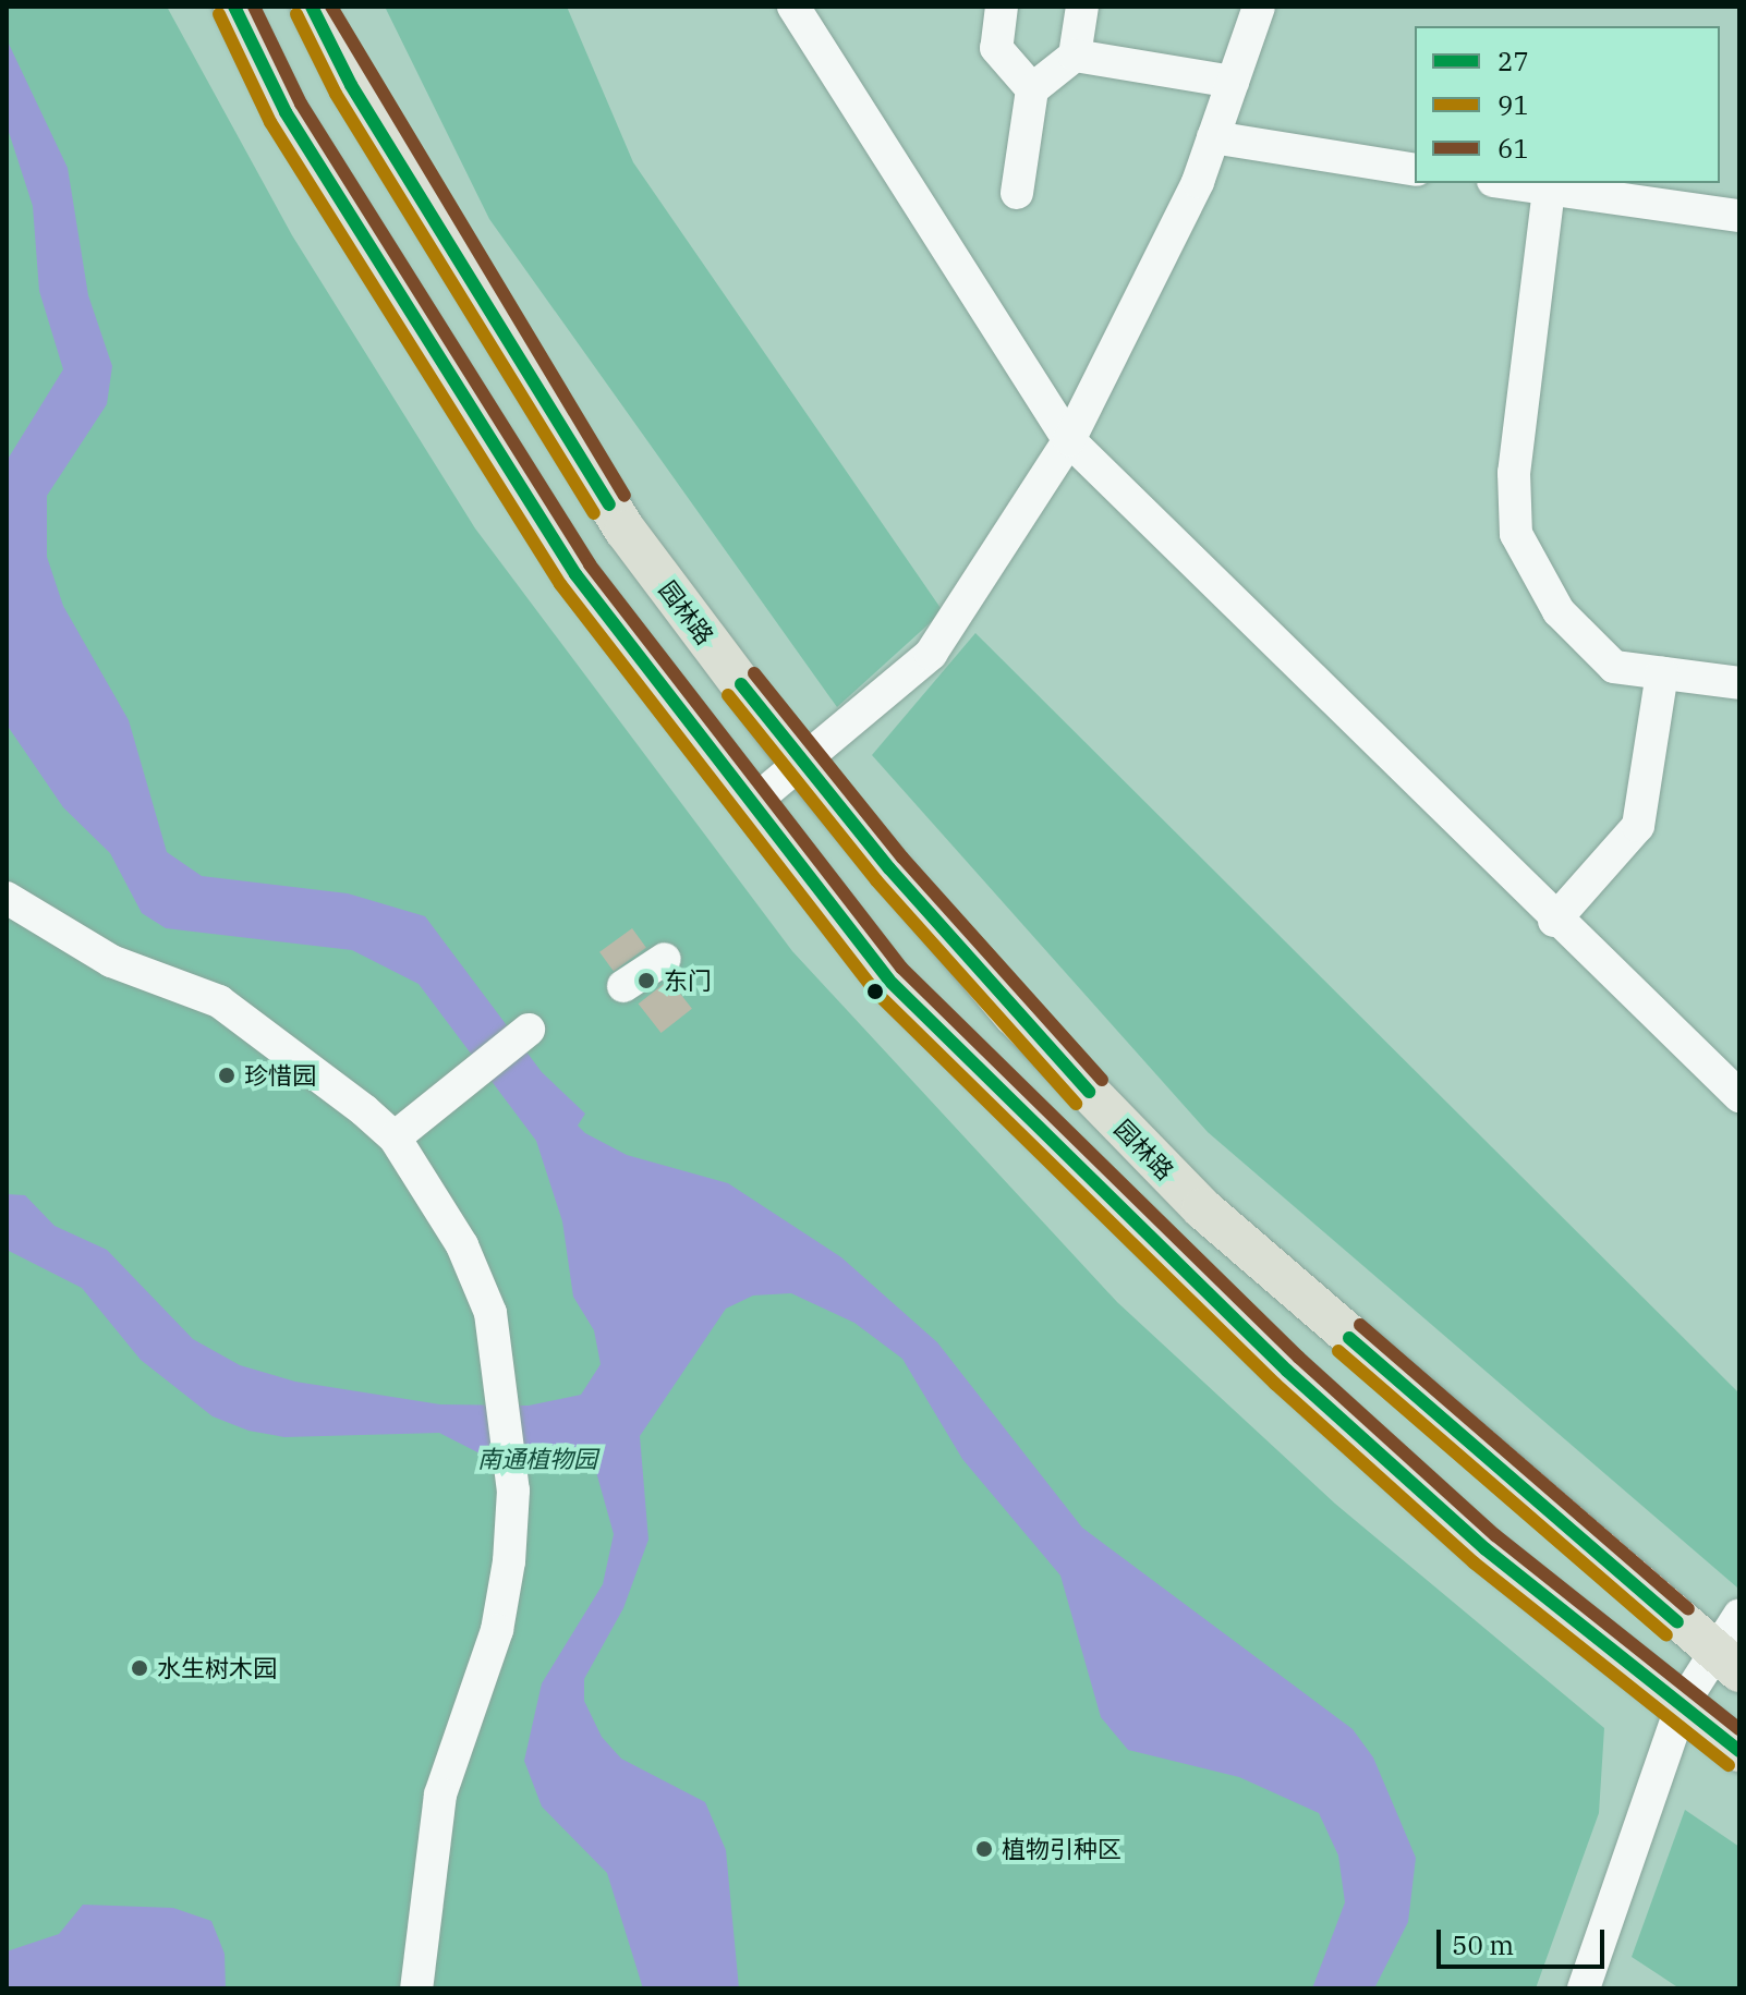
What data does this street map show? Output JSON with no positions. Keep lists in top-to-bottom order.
{
  "streets": {
    "main road": ["园林路"]
  },
  "parks": ["南通植物园"],
  "places": [
    "东门",
    "珍惜园",
    "水生树木园",
    "植物引种区"
  ],
  "lines": ["transit line 27", "transit line 61", "transit line 91"],
  "legend": ["27", "91", "61"],
  "scale_bar": "50 m"
}
